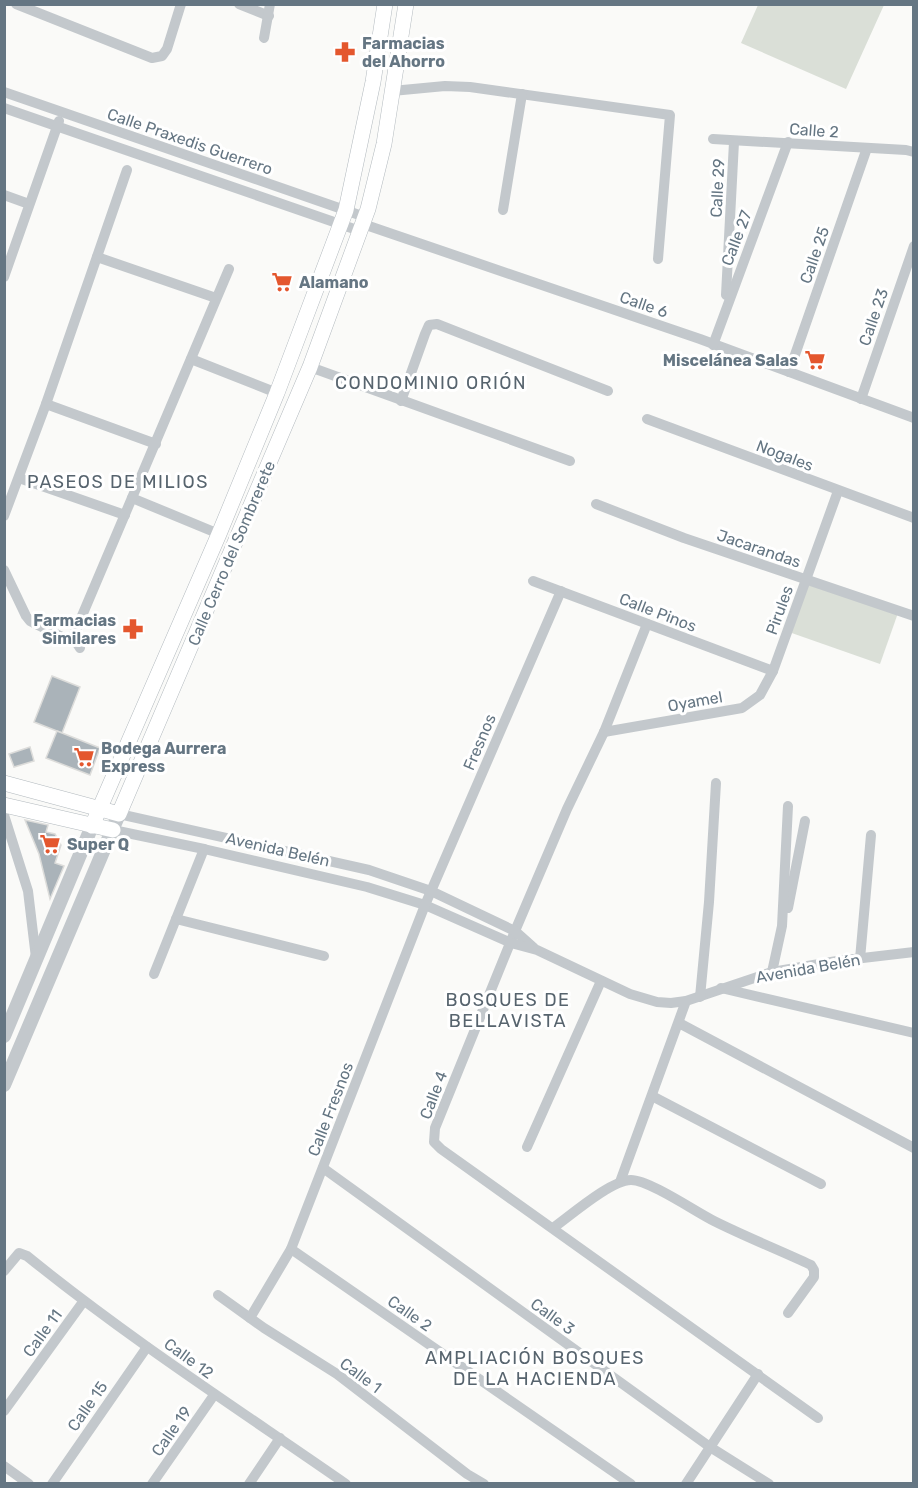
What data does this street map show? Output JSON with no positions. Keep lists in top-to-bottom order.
{
  "streets": {
    "main road": ["Calle Cerro del Sombrerete", "Avenida Belén"],
    "street": [
      "Calle 2",
      "Calle Praxedis Guerrero",
      "Calle 29",
      "Calle 27",
      "Calle 25",
      "Calle 6",
      "Calle 23",
      "Nogales",
      "Jacarandas",
      "Pirules",
      "Calle Pinos",
      "Oyamel",
      "Fresnos",
      "Calle 4",
      "Calle Fresnos",
      "Calle 3",
      "Calle 11",
      "Calle 12",
      "Calle 1",
      "Calle 15",
      "Calle 19"
    ]
  },
  "crossings": [
    ["Calle 2", "Calle 29"],
    ["Calle 2", "Calle 27"],
    ["Calle 2", "Calle 25"],
    ["Calle 2", "Calle Fresnos"],
    ["Calle Praxedis Guerrero", "Calle 6"],
    ["Calle Praxedis Guerrero", "Calle Cerro del Sombrerete"],
    ["Calle 29", "Calle 27"],
    ["Calle 27", "Calle 6"],
    ["Calle 25", "Calle 6"],
    ["Calle 6", "Calle 23"],
    ["Calle 6", "Calle Cerro del Sombrerete"],
    ["Nogales", "Pirules"],
    ["Jacarandas", "Pirules"],
    ["Calle Cerro del Sombrerete", "Avenida Belén"],
    ["Pirules", "Calle Pinos"],
    ["Pirules", "Oyamel"],
    ["Calle Pinos", "Oyamel"],
    ["Calle Pinos", "Fresnos"],
    ["Calle Pinos", "Calle 4"],
    ["Oyamel", "Calle 4"],
    ["Fresnos", "Avenida Belén"],
    ["Fresnos", "Calle Fresnos"],
    ["Avenida Belén", "Calle 4"],
    ["Avenida Belén", "Calle Fresnos"],
    ["Calle Fresnos", "Calle 3"],
    ["Calle Fresnos", "Calle 1"],
    ["Calle 11", "Calle 12"],
    ["Calle 12", "Calle 15"],
    ["Calle 12", "Calle 19"]
  ],
  "districts": [
    "CONDOMINIO ORIÓN",
    "PASEOS DE MILIOS",
    "BOSQUES DE BELLAVISTA",
    "AMPLIACIÓN BOSQUES DE LA HACIENDA"
  ],
  "places": {
    "pharmacy": ["Farmacias del Ahorro", "Farmacias Similares"],
    "supermarket": [
      "Alamano",
      "Miscelánea Salas",
      "Bodega Aurrera Express",
      "Super Q"
    ]
  }
}
